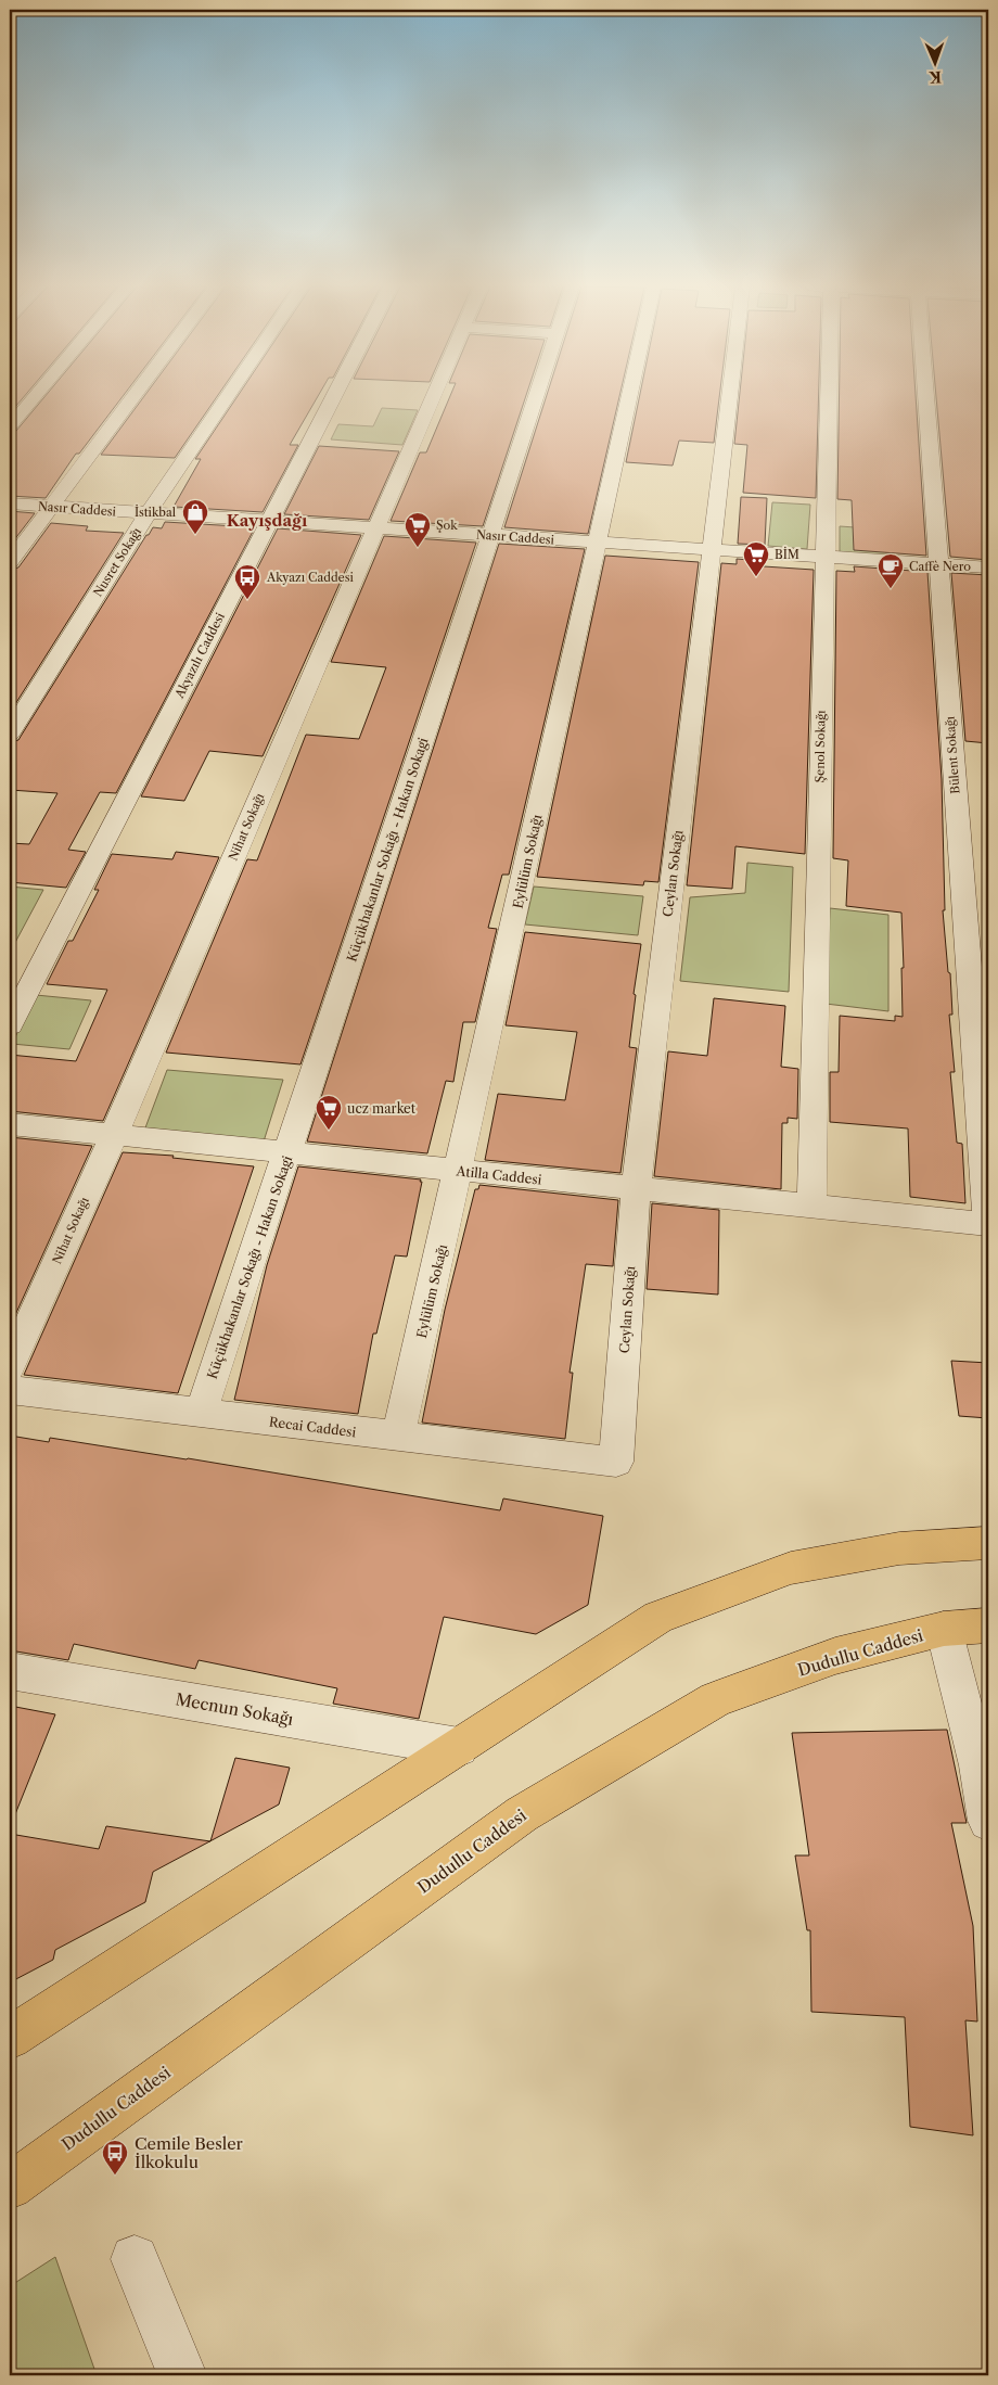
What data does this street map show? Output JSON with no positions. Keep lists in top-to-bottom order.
{
  "streets": {
    "main road": ["Dudullu Caddesi"],
    "street": [
      "Nasır Caddesi",
      "Nusret Sokağı",
      "Akyazılı Caddesi",
      "Şenol Sokağı",
      "Bülent Sokağı",
      "Nihat Sokağı",
      "Küçükhakanlar Sokağı - Hakan Sokagi",
      "Eylülüm Sokağı",
      "Ceylan Sokağı",
      "Atilla Caddesi",
      "Recai Caddesi",
      "Mecnun Sokağı"
    ]
  },
  "crossings": [
    ["Nasır Caddesi", "Nusret Sokağı"],
    ["Nasır Caddesi", "Akyazılı Caddesi"],
    ["Nasır Caddesi", "Şenol Sokağı"],
    ["Nasır Caddesi", "Bülent Sokağı"],
    ["Nasır Caddesi", "Nihat Sokağı"],
    ["Nasır Caddesi", "Küçükhakanlar Sokağı - Hakan Sokagi"],
    ["Nasır Caddesi", "Eylülüm Sokağı"],
    ["Nasır Caddesi", "Ceylan Sokağı"],
    ["Şenol Sokağı", "Atilla Caddesi"],
    ["Bülent Sokağı", "Atilla Caddesi"],
    ["Nihat Sokağı", "Atilla Caddesi"],
    ["Küçükhakanlar Sokağı - Hakan Sokagi", "Atilla Caddesi"],
    ["Küçükhakanlar Sokağı - Hakan Sokagi", "Recai Caddesi"],
    ["Eylülüm Sokağı", "Atilla Caddesi"],
    ["Eylülüm Sokağı", "Recai Caddesi"],
    ["Ceylan Sokağı", "Atilla Caddesi"],
    ["Ceylan Sokağı", "Recai Caddesi"]
  ],
  "districts": ["Kayışdağı"],
  "places": {
    "shop": ["İstikbal"],
    "supermarket": ["Şok", "BİM", "ucz market"],
    "cafe": ["Caffè Nero"],
    "bus stop": ["Akyazı Caddesi", "Cemile Besler İlkokulu"]
  },
  "north": "bottom"
}
